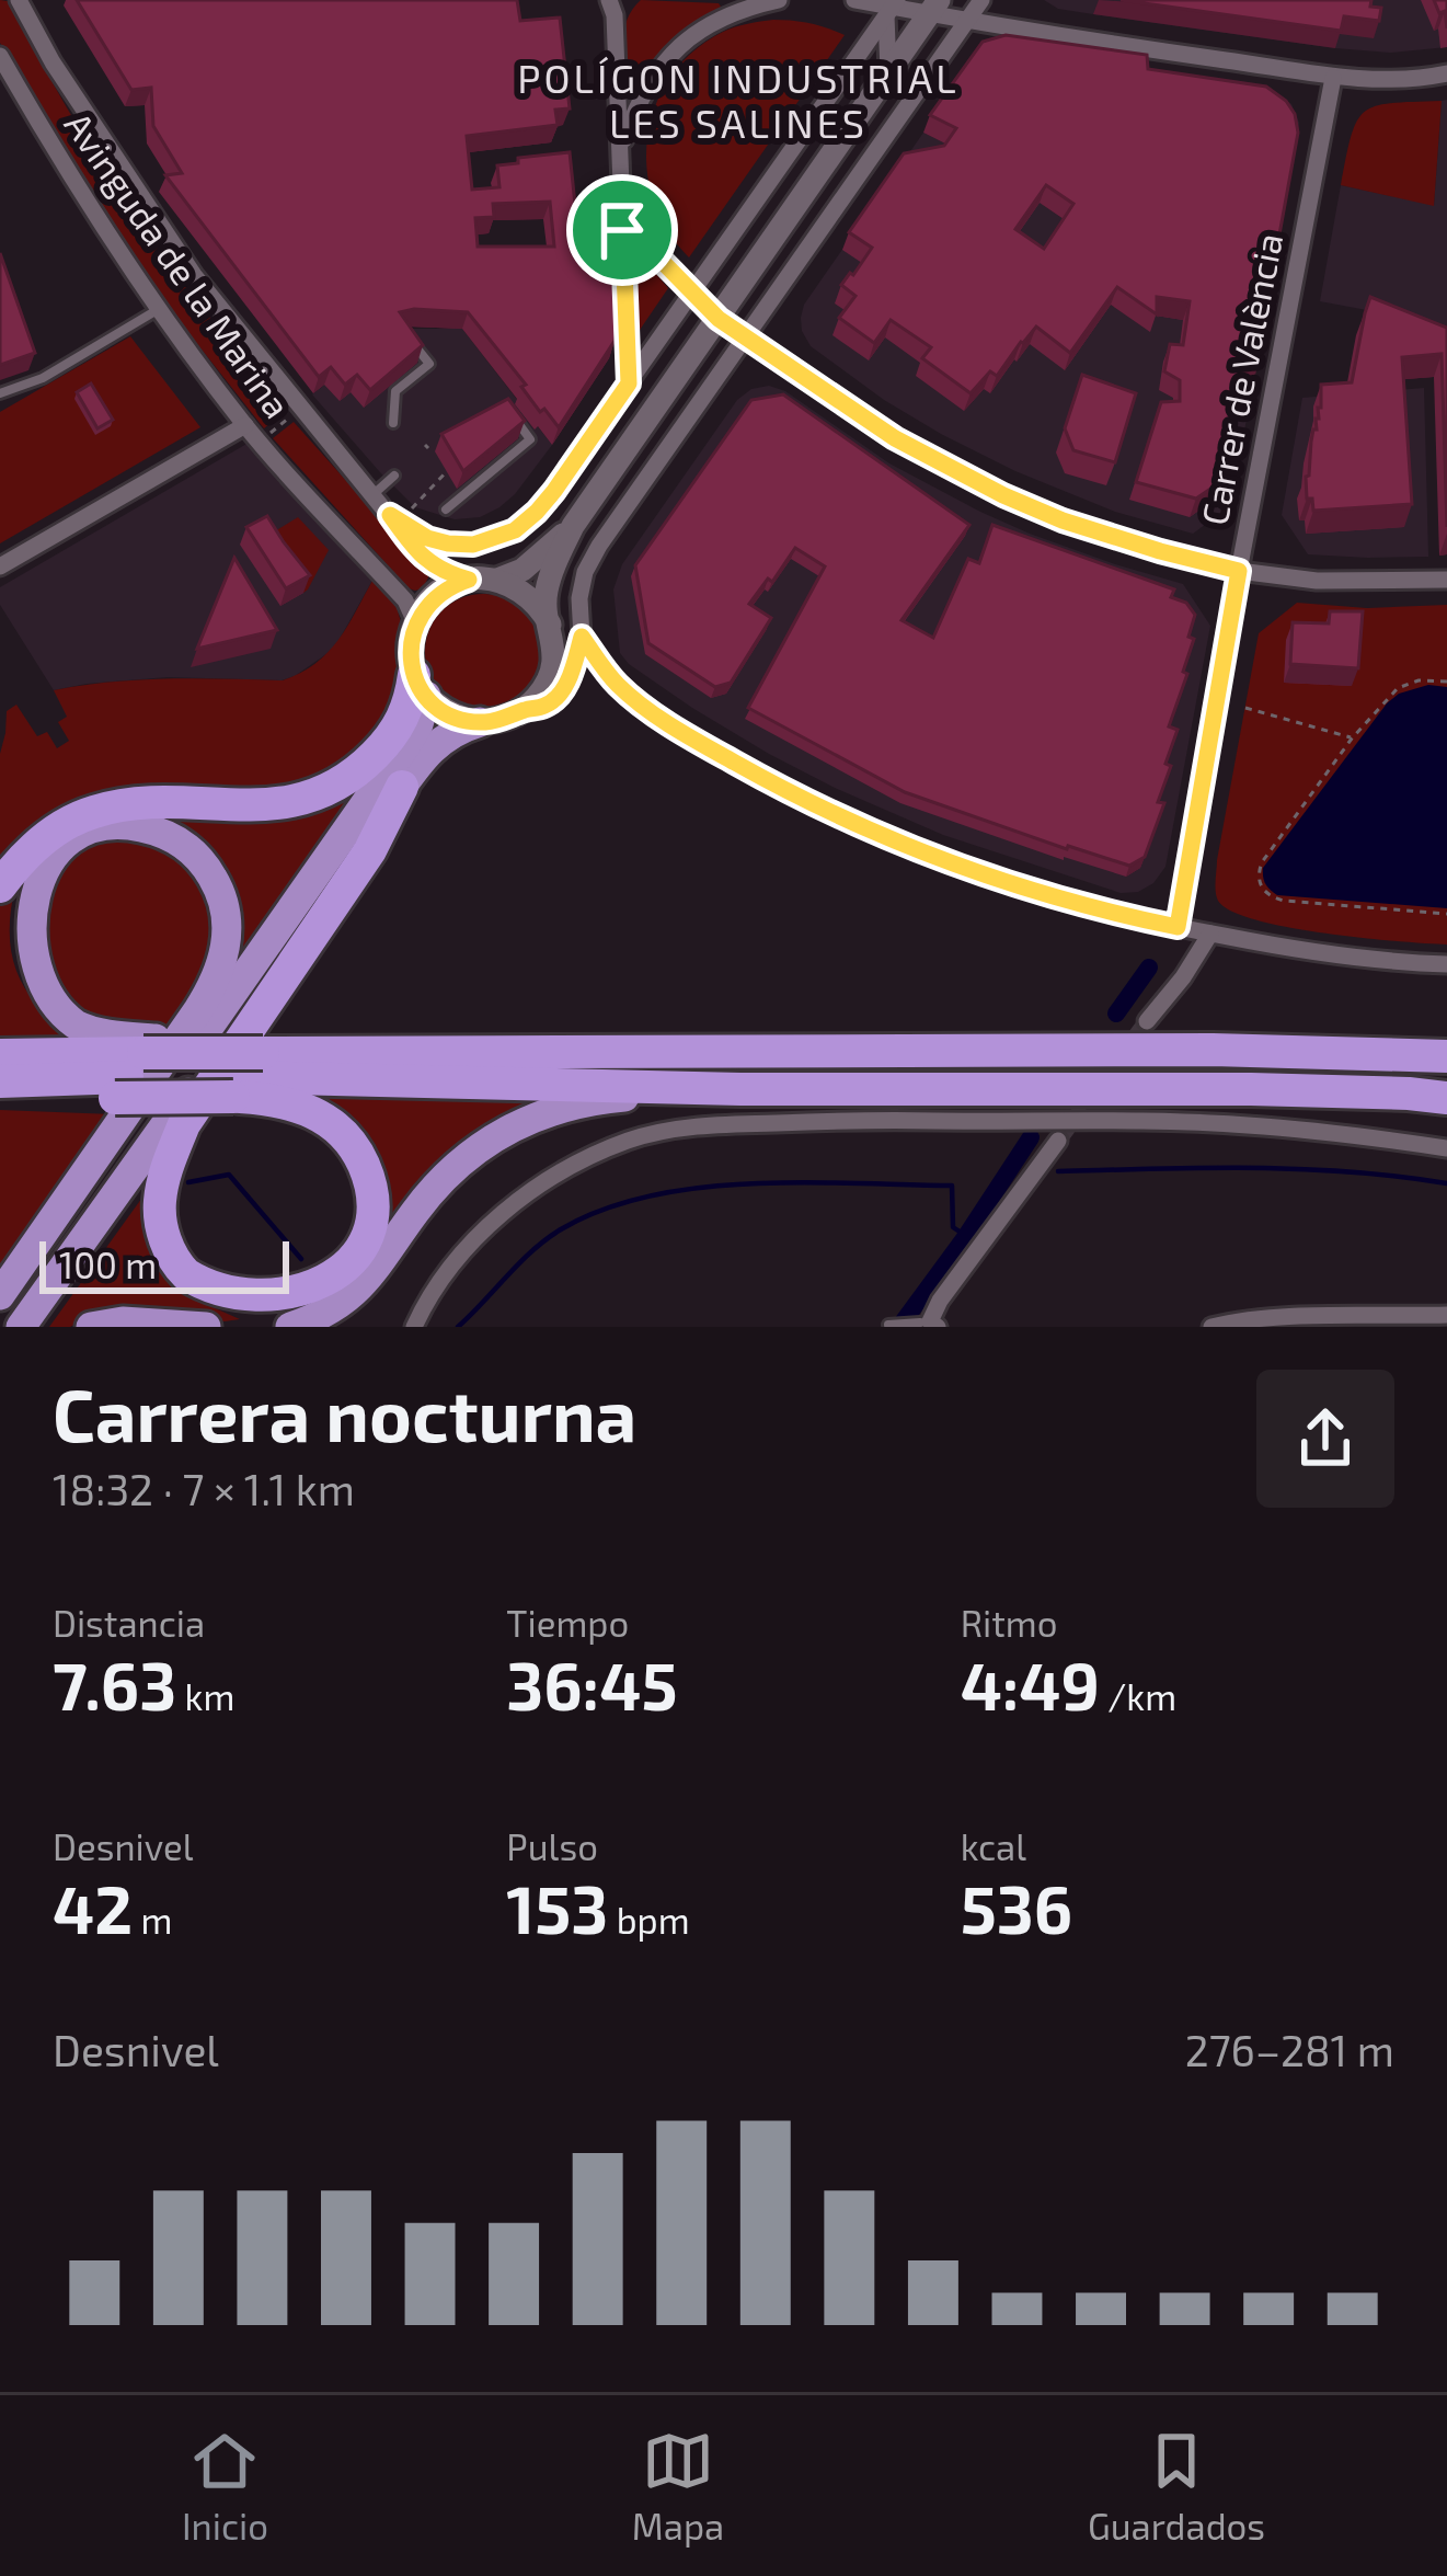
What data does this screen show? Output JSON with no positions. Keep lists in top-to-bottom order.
{
  "streets": {
    "street": ["Avinguda de la Marina", "Carrer de València"]
  },
  "districts": ["POLÍGON INDUSTRIAL LES SALINES"],
  "scale_bar": "100 m",
  "page": {
    "scale": "100 m",
    "heading": ["Carrera nocturna", "18:32 · 7 × 1.1 km"],
    "stats": [
      ["Distancia", "7.63 km"],
      ["Tiempo", "36:45"],
      ["Ritmo", "4:49 /km"],
      ["Desnivel", "42 m"],
      ["Pulso", "153 bpm"],
      ["kcal", "536"]
    ],
    "chart": ["Desnivel", "276–281 m"],
    "tabs": ["Inicio", "Mapa", "Guardados"]
  }
}
